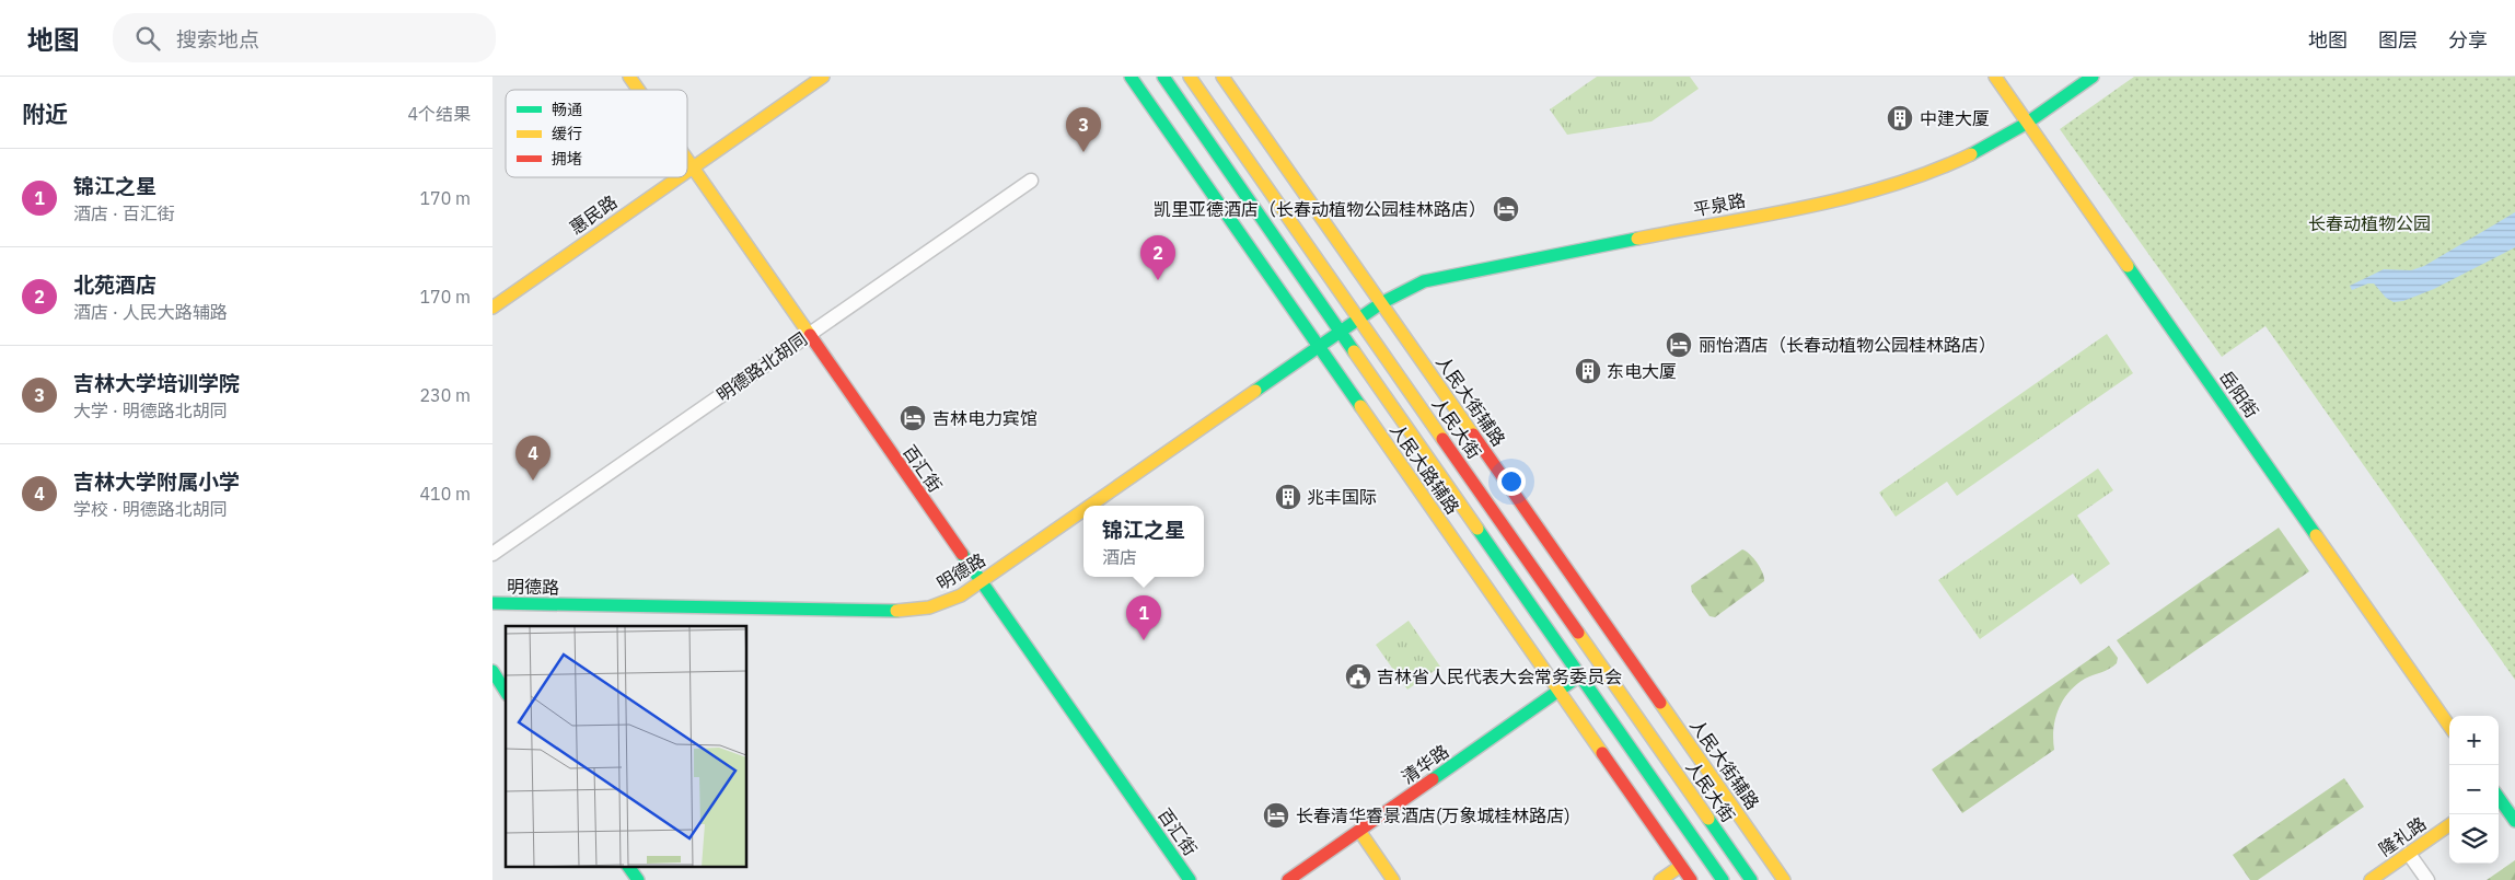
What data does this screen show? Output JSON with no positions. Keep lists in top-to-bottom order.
{
  "streets": {
    "street": [
      "平泉路",
      "惠民路",
      "明德路北胡同",
      "岳阳街",
      "人民大街辅路",
      "人民大街",
      "百汇街",
      "人民大路辅路",
      "明德路",
      "清华路",
      "隆礼路"
    ]
  },
  "crossings": [
    ["平泉路", "岳阳街"],
    ["平泉路", "人民大街辅路"],
    ["平泉路", "人民大街"],
    ["平泉路", "明德路"],
    ["惠民路", "百汇街"],
    ["明德路北胡同", "百汇街"],
    ["百汇街", "明德路"],
    ["人民大路辅路", "明德路"],
    ["人民大路辅路", "清华路"]
  ],
  "parks": ["长春动植物公园"],
  "places": {
    "building": ["中建大厦", "东电大厦", "兆丰国际"],
    "hotel": [
      "凯里亚德酒店（长春动植物公园桂林路店）",
      "丽怡酒店（长春动植物公园桂林路店）",
      "吉林电力宾馆",
      "长春清华睿景酒店(万象城桂林路店)"
    ],
    "public building": ["吉林省人民代表大会常务委员会"]
  },
  "legend": ["畅通", "缓行", "拥堵"],
  "page": {
    "header": "地图",
    "search": "搜索地点",
    "nav": ["地图", "图层", "分享"],
    "heading": ["附近", "4个结果"],
    "pins": [
      "3",
      "2",
      "4",
      "1"
    ],
    "list": [
      {
        "mark": "1",
        "name": "锦江之星",
        "note": "酒店 · 百汇街",
        "value": "170 m"
      },
      {
        "mark": "2",
        "name": "北苑酒店",
        "note": "酒店 · 人民大路辅路",
        "value": "170 m"
      },
      {
        "mark": "3",
        "name": "吉林大学培训学院",
        "note": "大学 · 明德路北胡同",
        "value": "230 m"
      },
      {
        "mark": "4",
        "name": "吉林大学附属小学",
        "note": "学校 · 明德路北胡同",
        "value": "410 m"
      }
    ],
    "popup": ["锦江之星", "酒店"],
    "map_buttons": ["+", "−"]
  }
}
